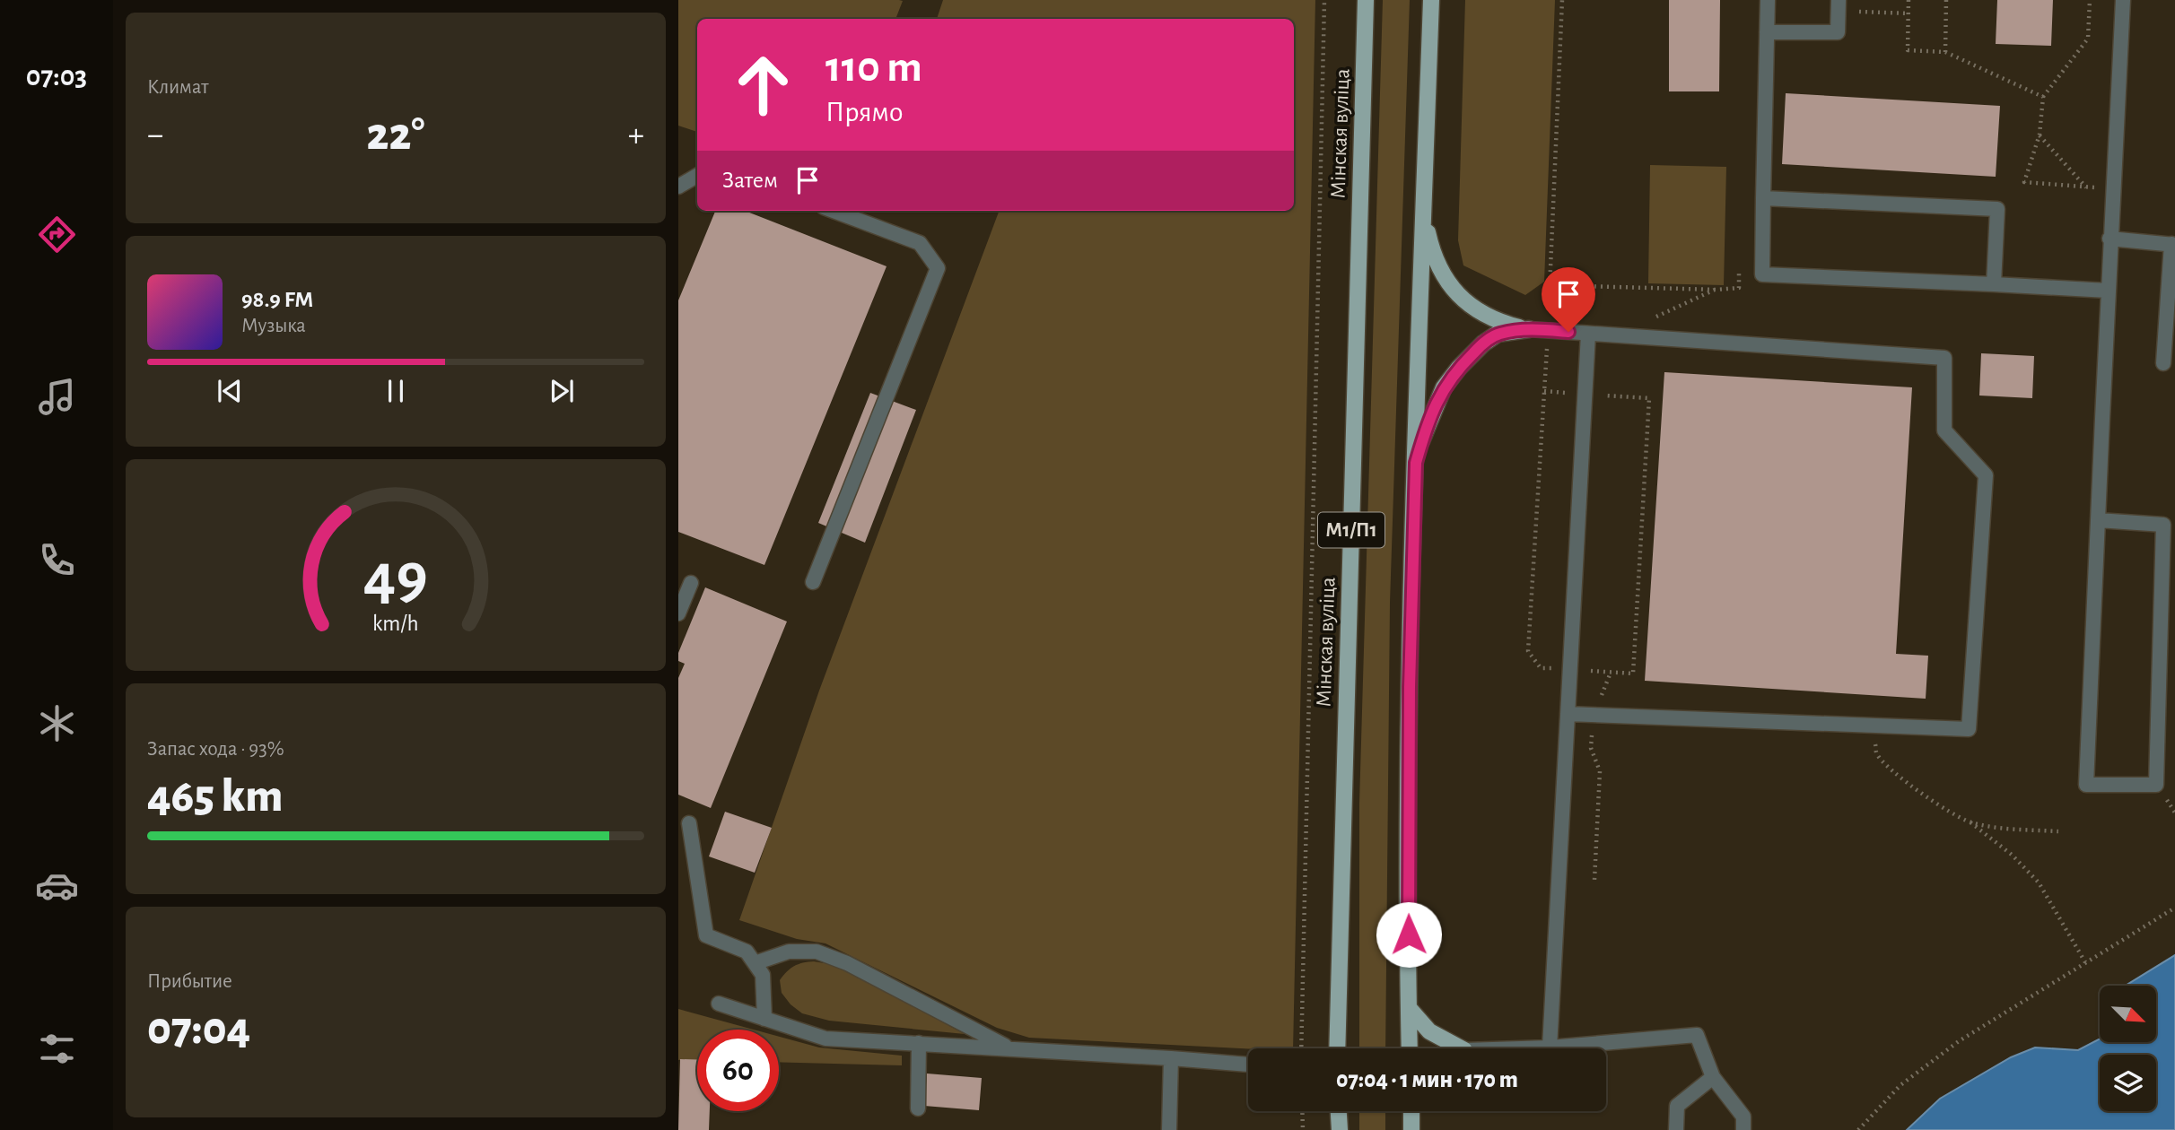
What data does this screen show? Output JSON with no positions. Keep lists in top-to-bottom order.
{
  "streets": {
    "main road": ["Мінская вуліца", "М1/П1"]
  },
  "north": "bottom right",
  "page": {
    "tabs": "07:03",
    "tile": [
      "Климат",
      ["Запас хода · 93%", "465 km"],
      ["Прибытие", "07:04"]
    ],
    "turn": ["110 m", "Прямо"],
    "heat": ["−", "22°", "+"],
    "then": "Затем",
    "song": ["98.9 FM", "Музыка"],
    "limit": "60",
    "trip": "07:04 · 1 мин · 170 m",
    "gauge": ["49", "km/h"]
  }
}
